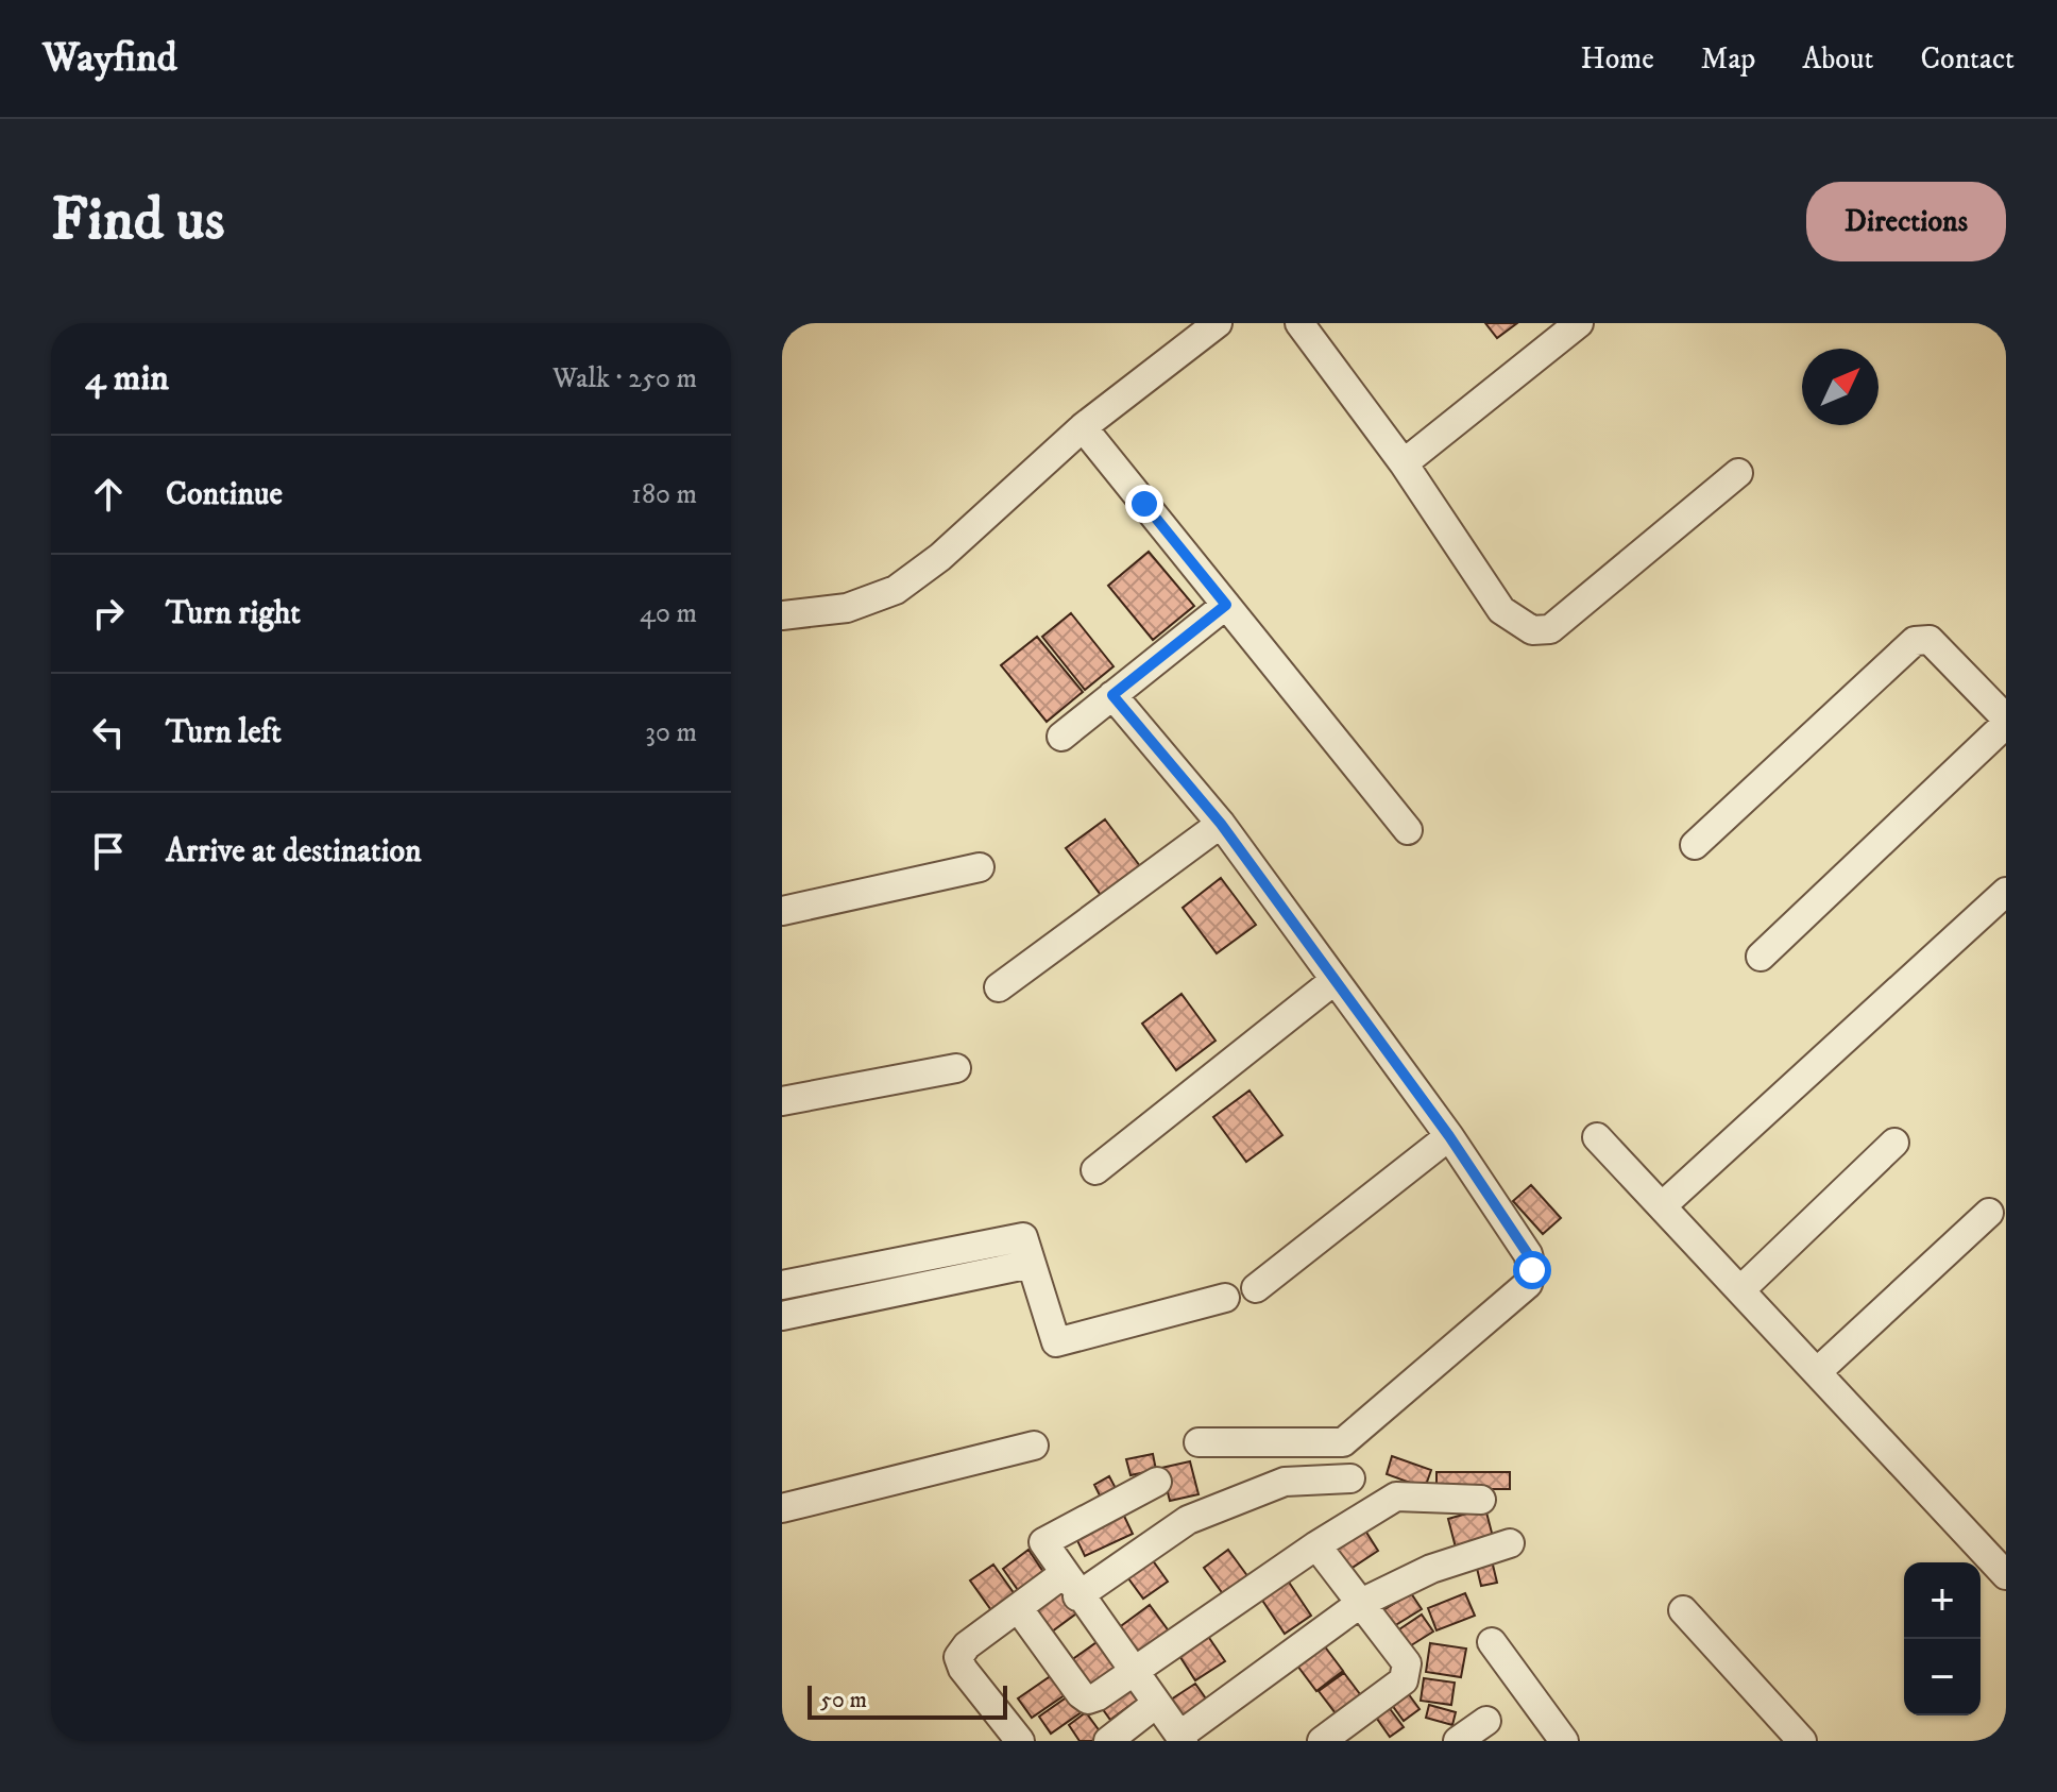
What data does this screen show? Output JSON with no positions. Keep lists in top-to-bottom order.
{
  "scale_bar": "50 m",
  "north": "top right",
  "page": {
    "header": "Wayfind",
    "nav": [
      "Home",
      "Map",
      "About",
      "Contact"
    ],
    "buttons": "Directions",
    "title": "Find us",
    "heading": ["4 min", "Walk · 250 m"],
    "list": [
      ["Continue", "180 m"],
      ["Turn right", "40 m"],
      ["Turn left", "30 m"],
      "Arrive at destination"
    ],
    "map_buttons": ["+", "−"],
    "scale": "50 m"
  }
}
